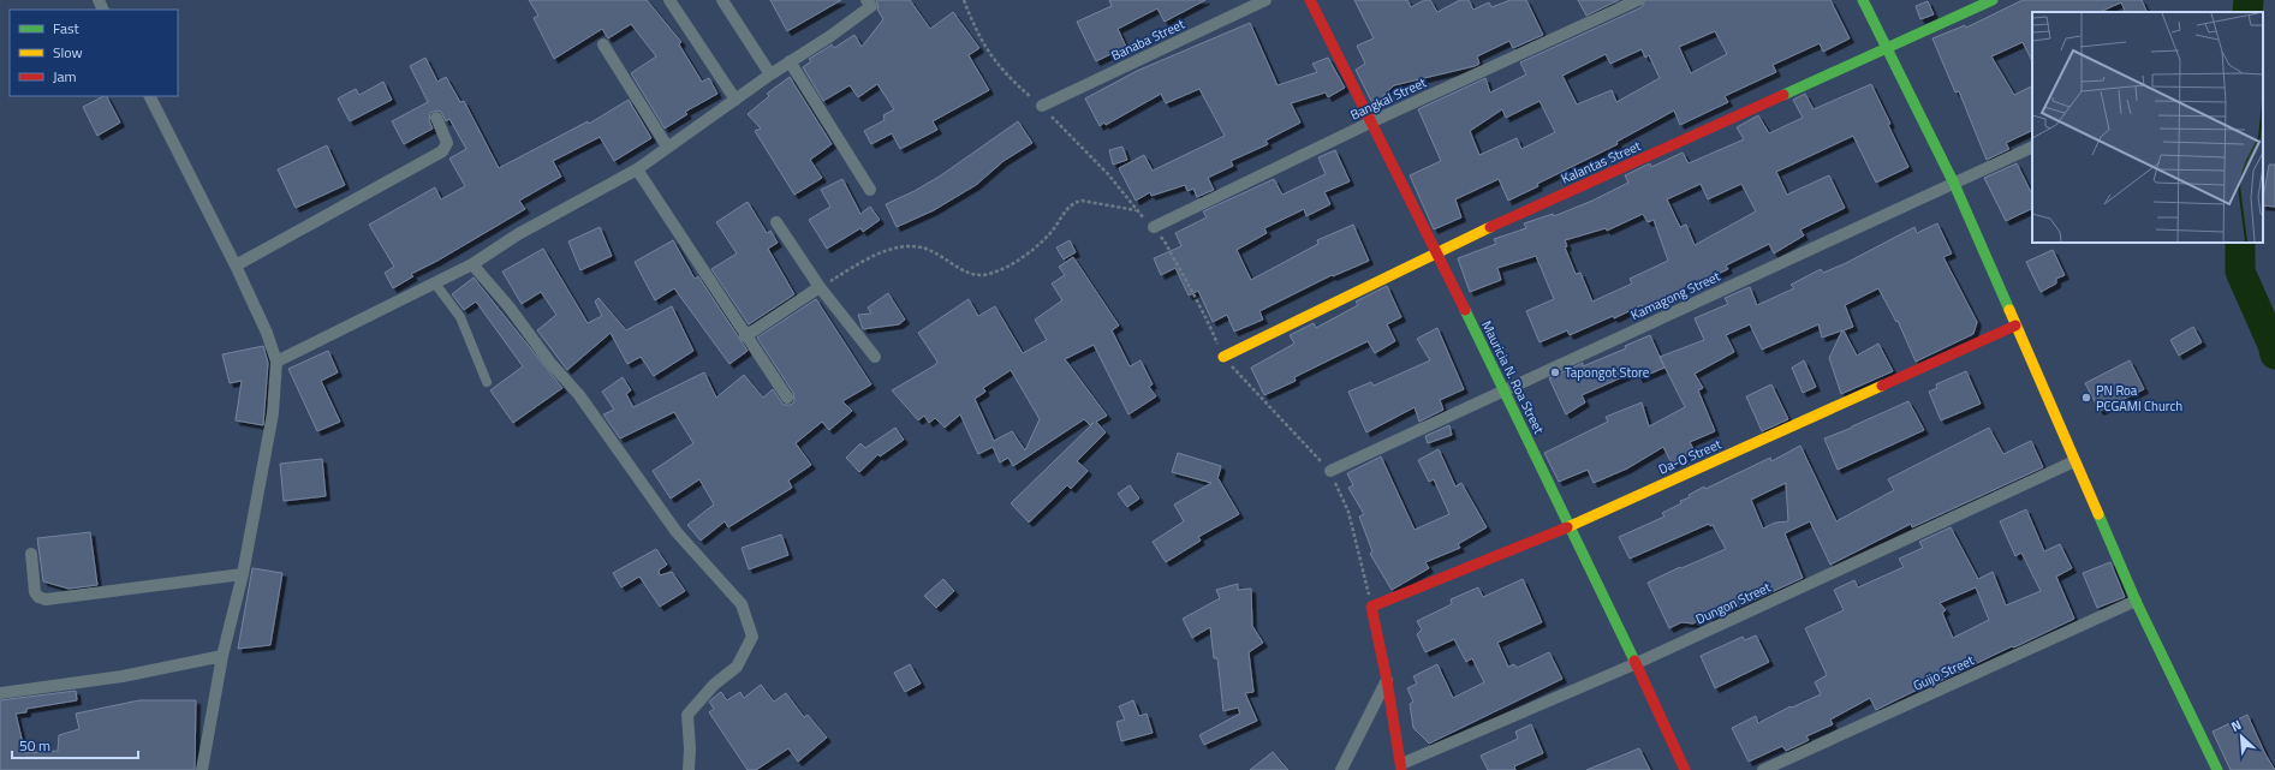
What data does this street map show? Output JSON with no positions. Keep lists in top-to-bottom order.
{
  "streets": {
    "street": [
      "Banaba Street",
      "Bangkal Street",
      "Kalantas Street",
      "Kamagong Street",
      "Mauricia N. Roa Street",
      "Da-O Street",
      "Dungon Street",
      "Guijo Street"
    ]
  },
  "crossings": [
    ["Bangkal Street", "Mauricia N. Roa Street"],
    ["Kalantas Street", "Mauricia N. Roa Street"],
    ["Kamagong Street", "Mauricia N. Roa Street"],
    ["Mauricia N. Roa Street", "Da-O Street"],
    ["Mauricia N. Roa Street", "Dungon Street"]
  ],
  "places": ["Tapongot Store", "PN Roa PCGAMI Church"],
  "legend": ["Fast", "Slow", "Jam"],
  "scale_bar": "50 m",
  "north": "top left"
}
